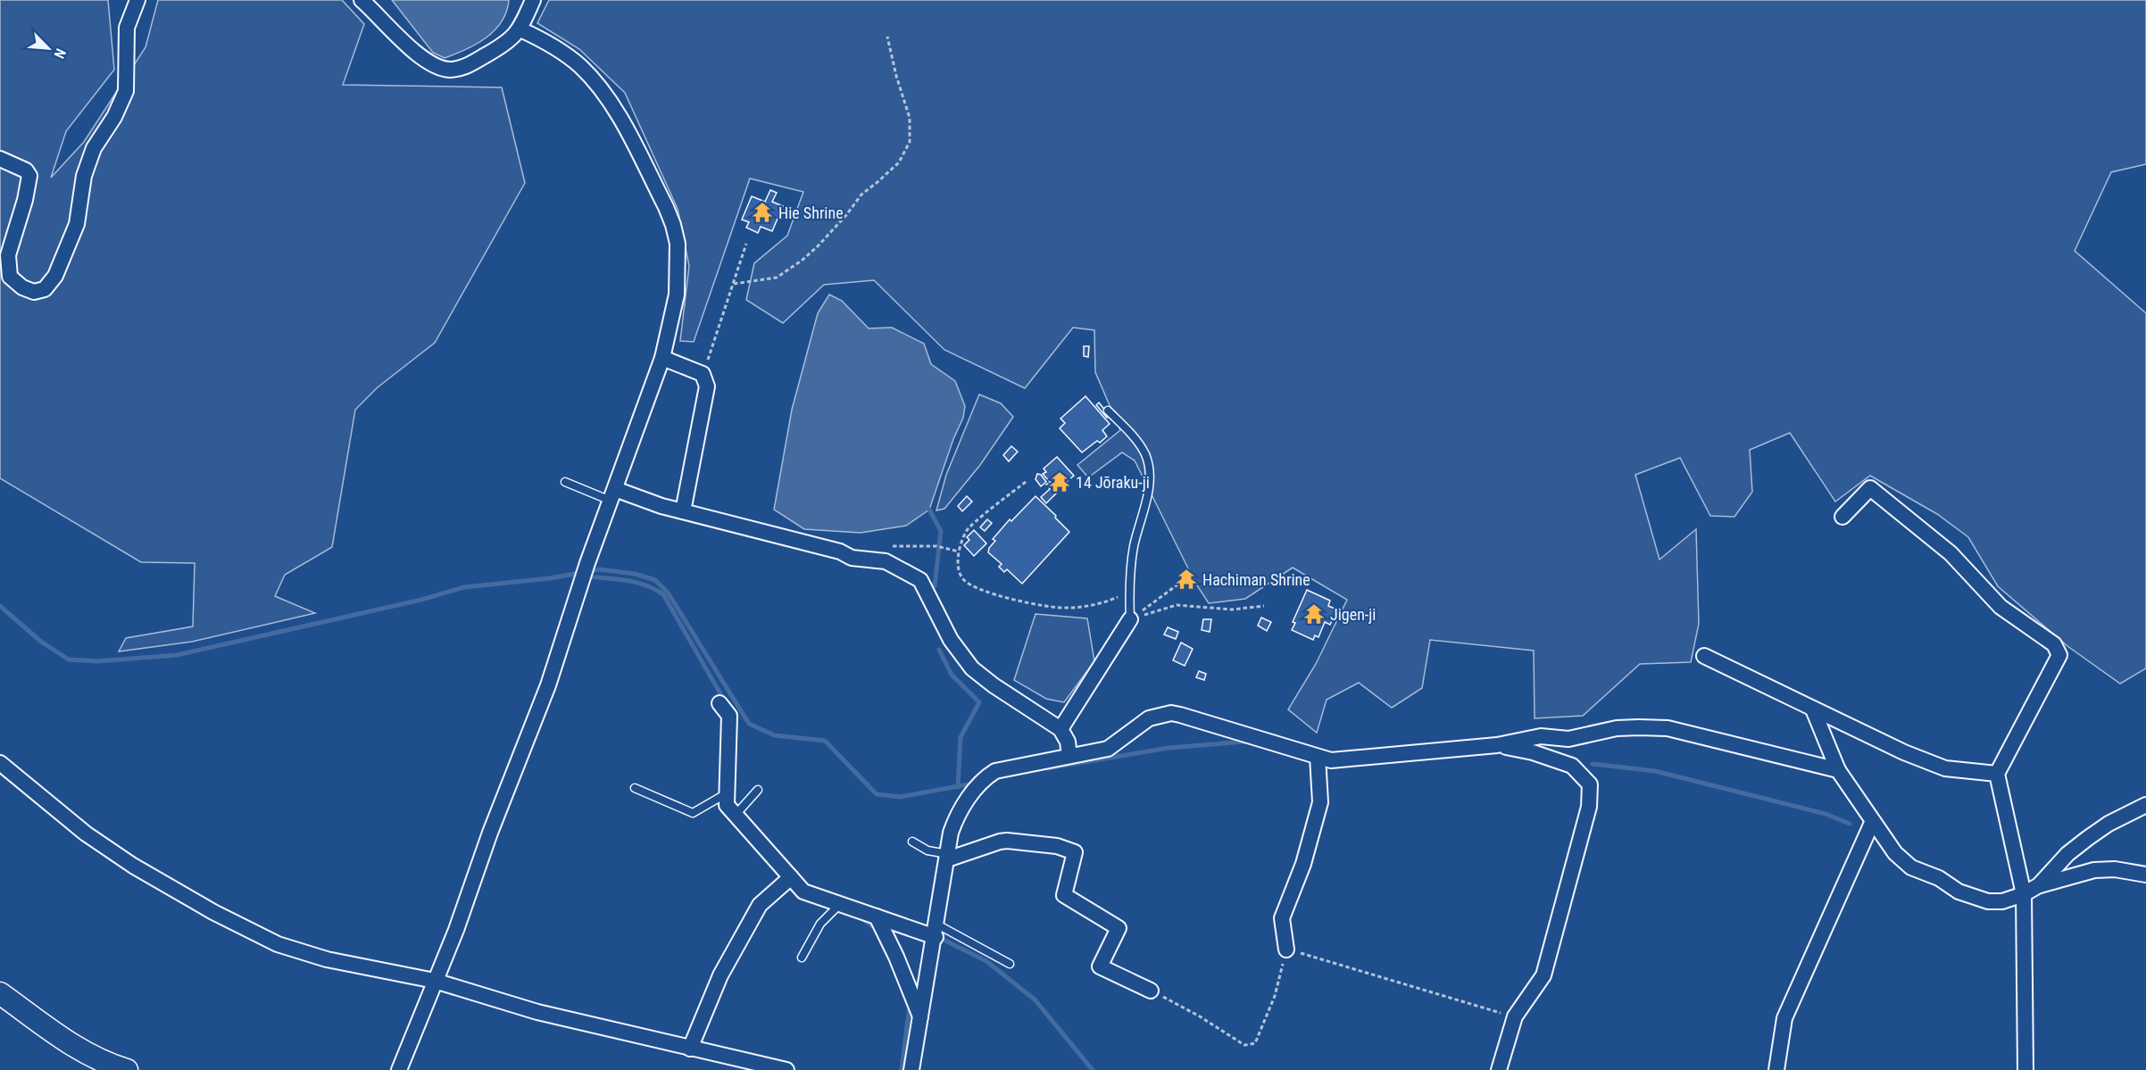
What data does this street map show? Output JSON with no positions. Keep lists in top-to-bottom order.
{
  "places": {
    "temple": [
      "Hie Shrine",
      "14 Jōraku-ji",
      "Hachiman Shrine",
      "Jigen-ji"
    ]
  },
  "north": "bottom right"
}
